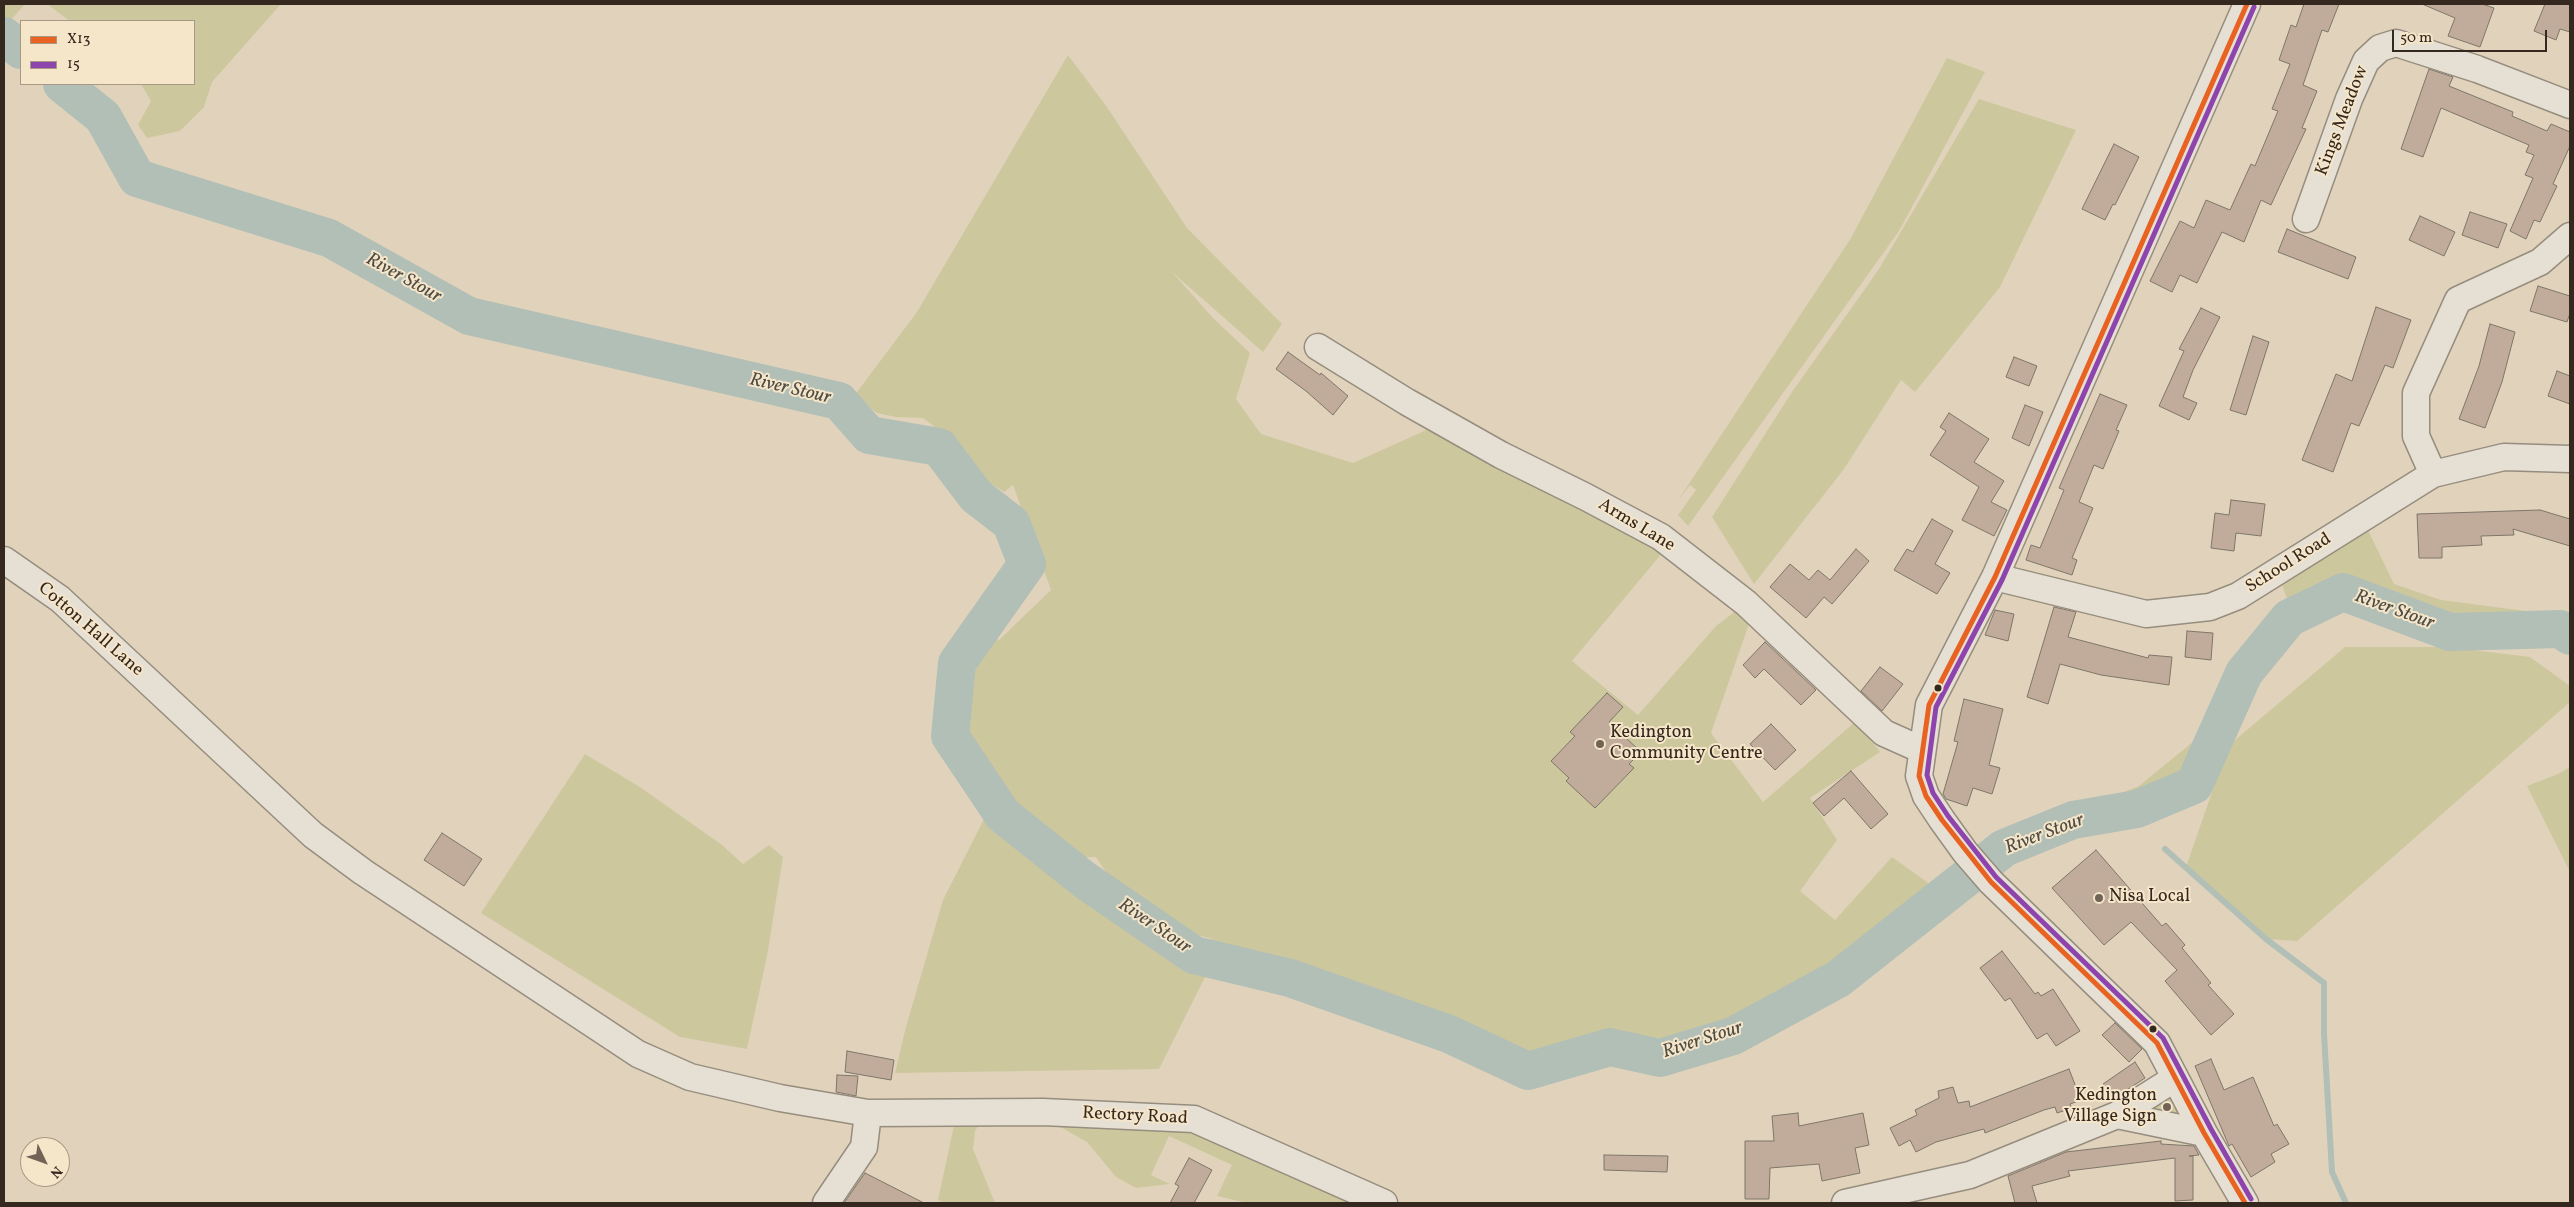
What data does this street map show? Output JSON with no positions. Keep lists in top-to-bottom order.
{
  "streets": {
    "street": [
      "Kings Meadow",
      "Arms Lane",
      "School Road",
      "Cotton Hall Lane",
      "Rectory Road"
    ]
  },
  "crossings": [
    ["Cotton Hall Lane", "Rectory Road"]
  ],
  "water": ["River Stour"],
  "places": ["Kedington Community Centre", "Nisa Local", "Kedington Village Sign"],
  "lines": ["transit line X13", "transit line 15"],
  "legend": ["X13", "15"],
  "scale_bar": "50 m",
  "north": "bottom right"
}
